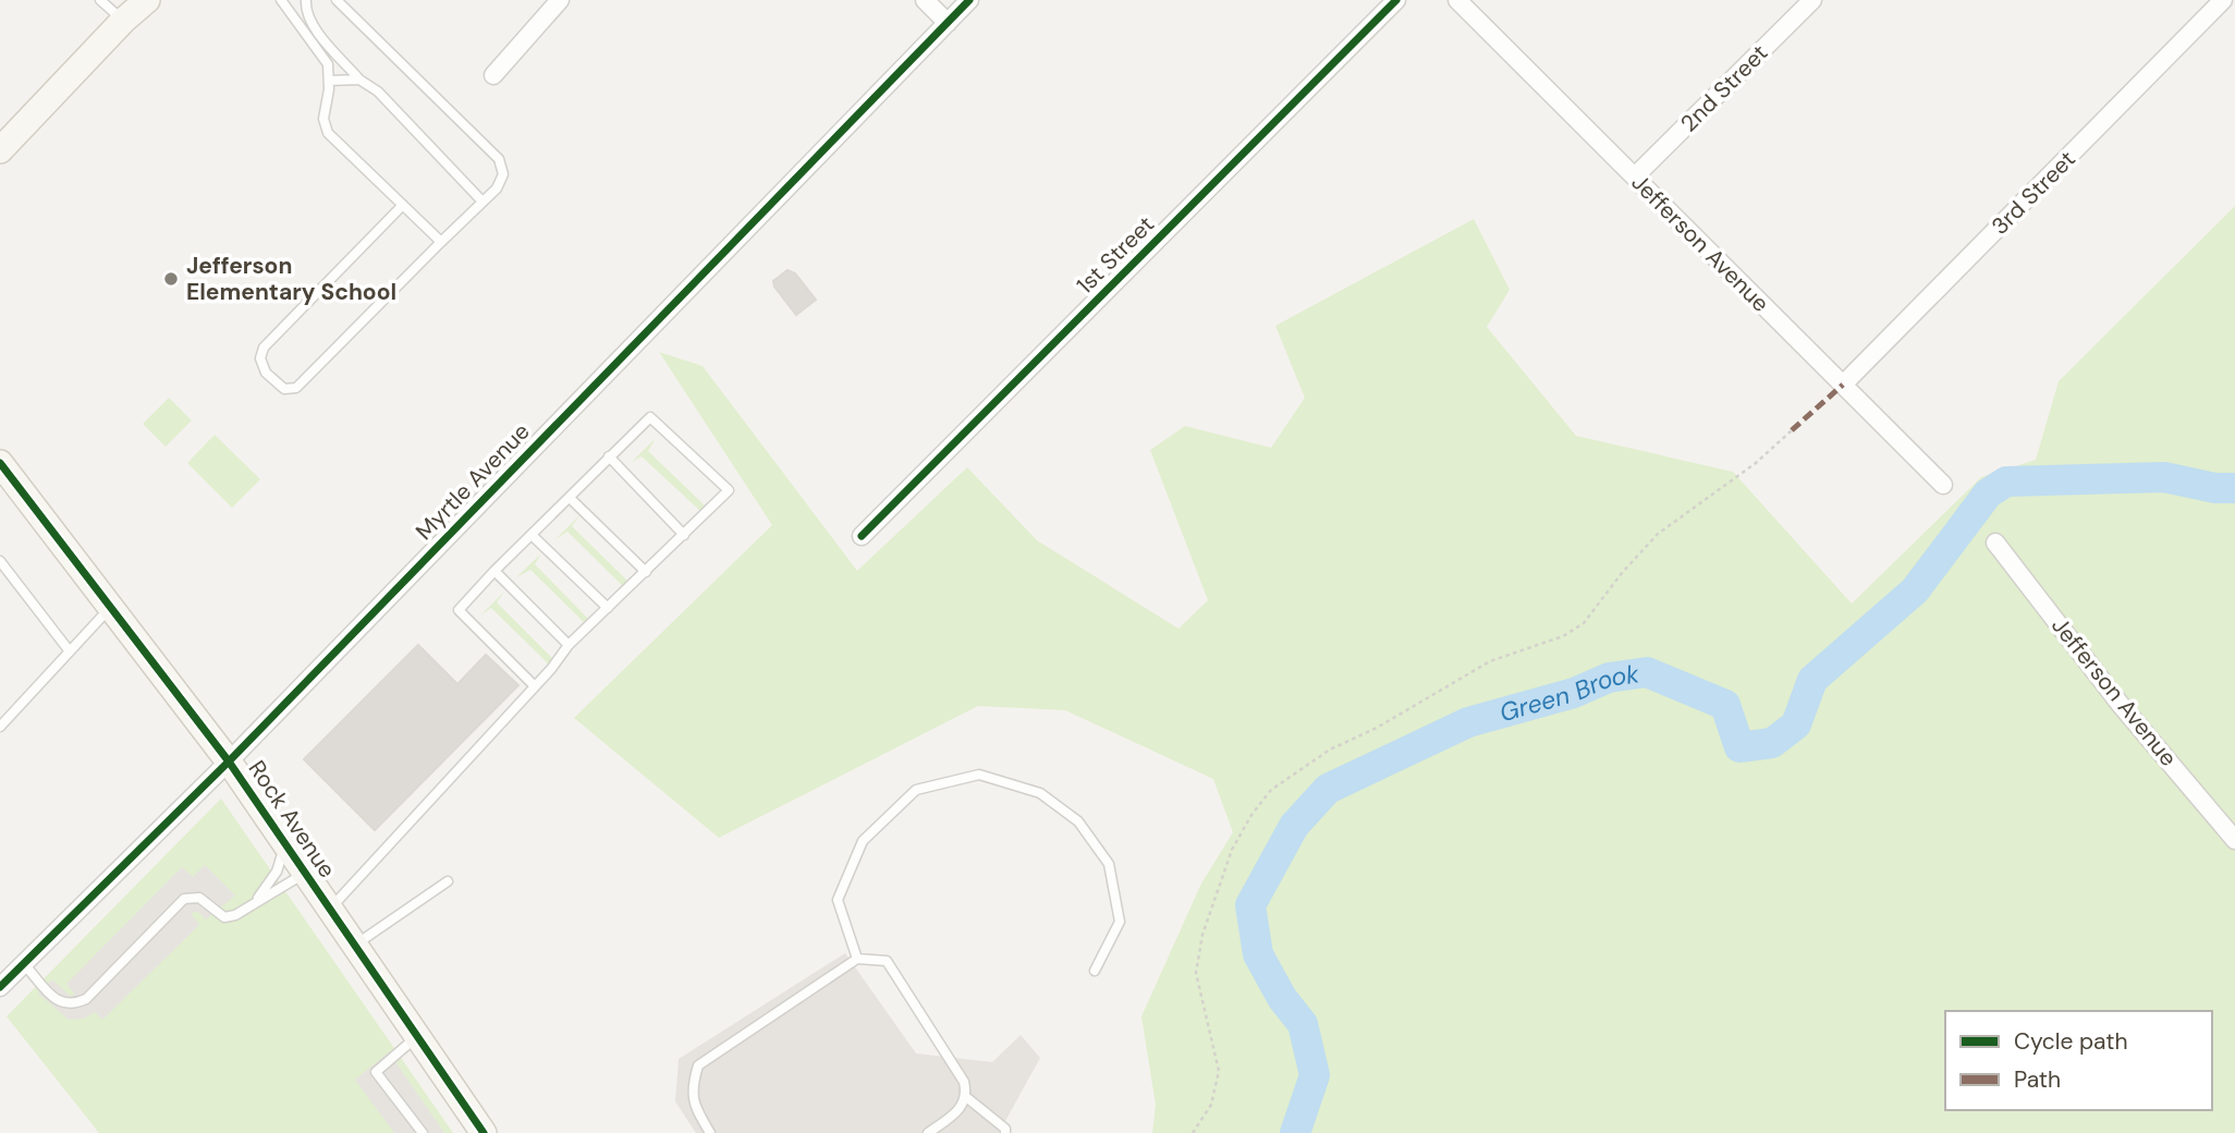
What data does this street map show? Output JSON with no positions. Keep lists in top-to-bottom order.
{
  "streets": {
    "street": [
      "2nd Street",
      "3rd Street",
      "Jefferson Avenue",
      "1st Street",
      "Myrtle Avenue",
      "Rock Avenue"
    ]
  },
  "crossings": [
    ["2nd Street", "Jefferson Avenue"],
    ["3rd Street", "Jefferson Avenue"],
    ["Myrtle Avenue", "Rock Avenue"]
  ],
  "water": ["Green Brook"],
  "places": ["Jefferson Elementary School"],
  "legend": ["Cycle path", "Path"]
}
